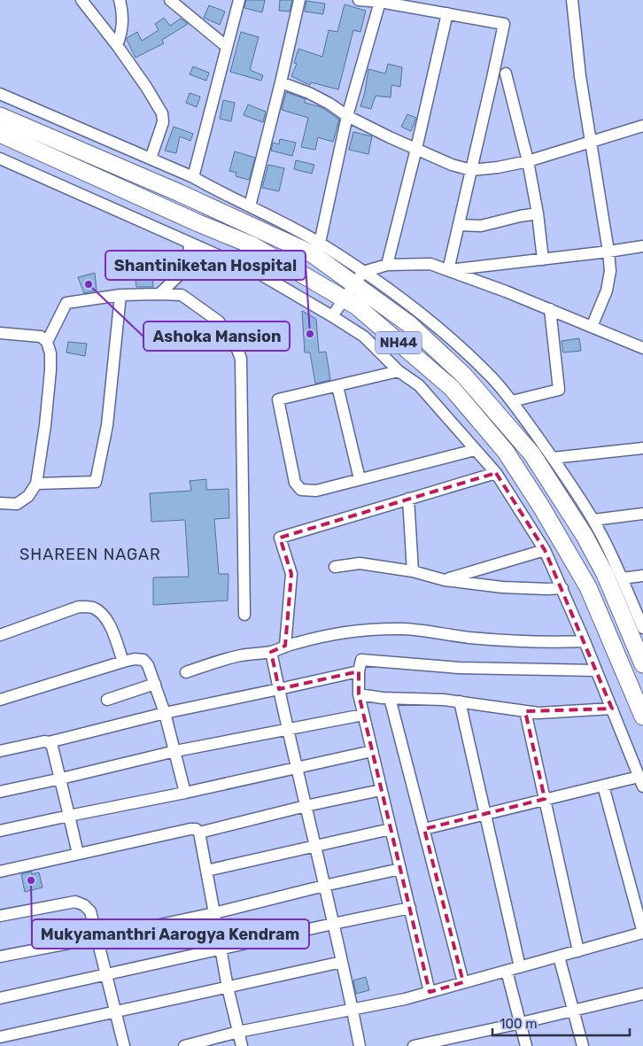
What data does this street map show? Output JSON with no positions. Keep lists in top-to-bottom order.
{
  "streets": {
    "highway": ["NH44"]
  },
  "districts": ["SHAREEN NAGAR"],
  "places": ["Ashoka Mansion", "Shantiniketan Hospital", "Mukyamanthri Aarogya Kendram"],
  "scale_bar": "100 m"
}
